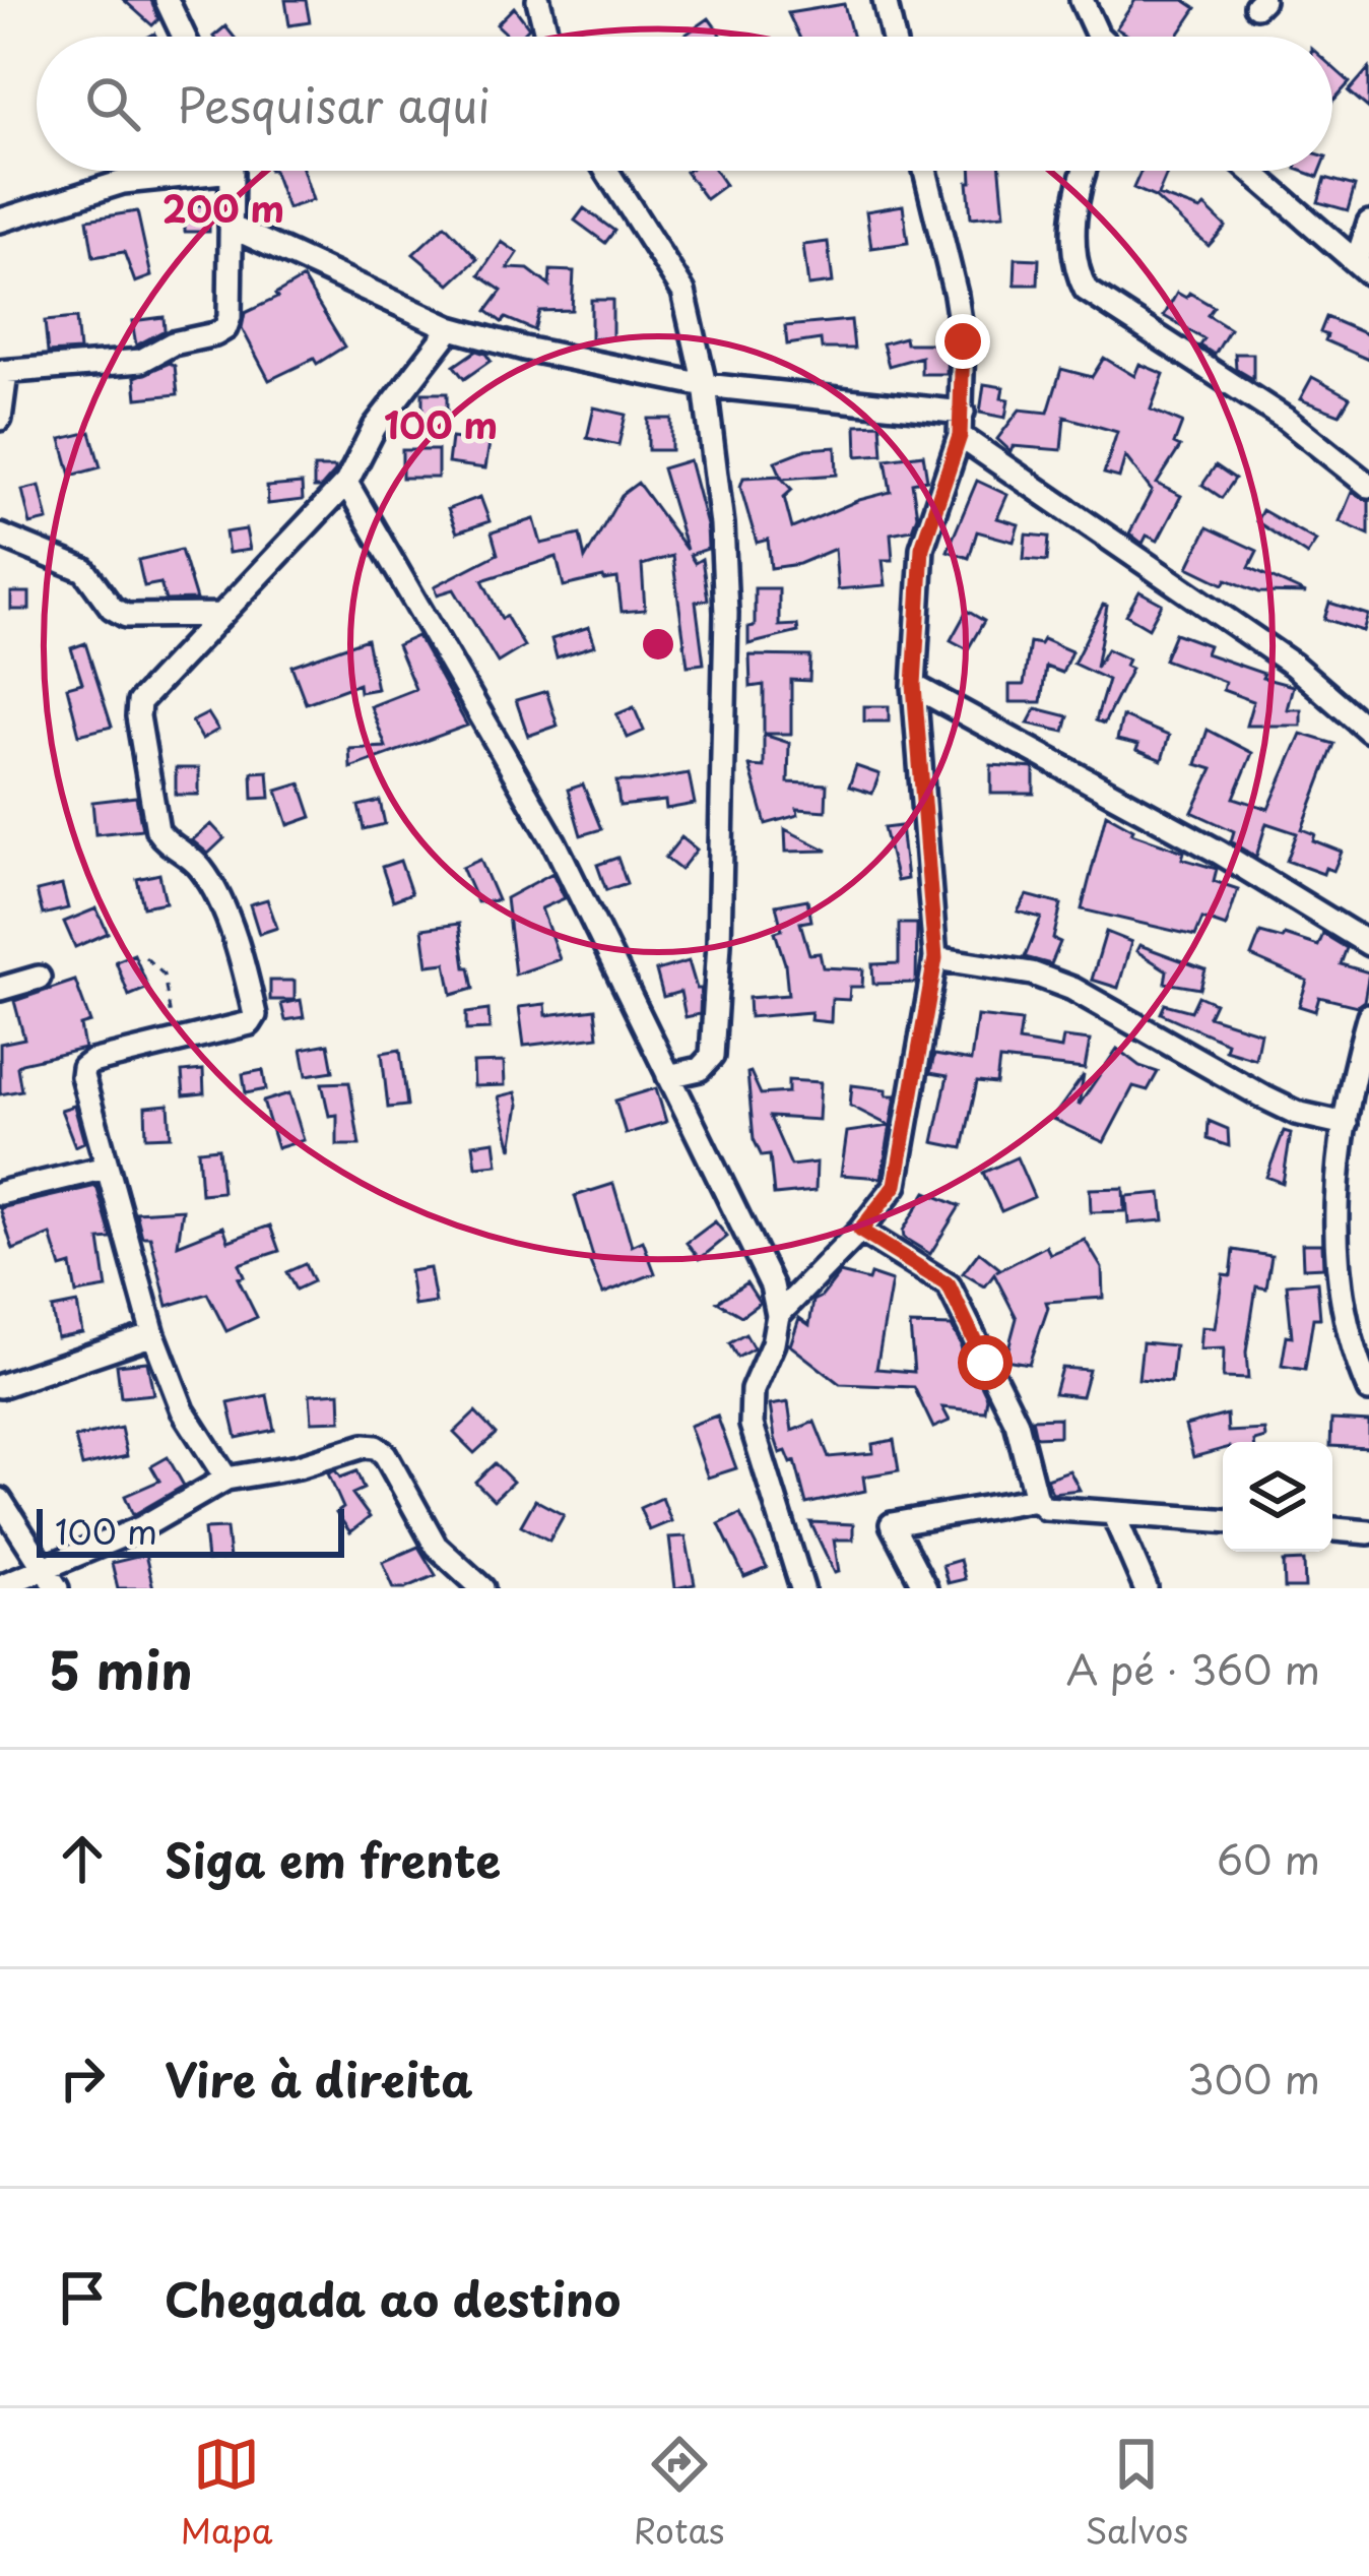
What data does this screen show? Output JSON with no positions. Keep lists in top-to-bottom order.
{
  "scale_bar": "100 m",
  "page": {
    "search": "Pesquisar aqui",
    "scale": "100 m",
    "heading": ["5 min", "A pé · 360 m"],
    "list": [
      ["Siga em frente", "60 m"],
      ["Vire à direita", "300 m"],
      "Chegada ao destino"
    ],
    "nav": ["Mapa", "Rotas", "Salvos"]
  },
  "rings": ["200 m", "100 m"]
}
